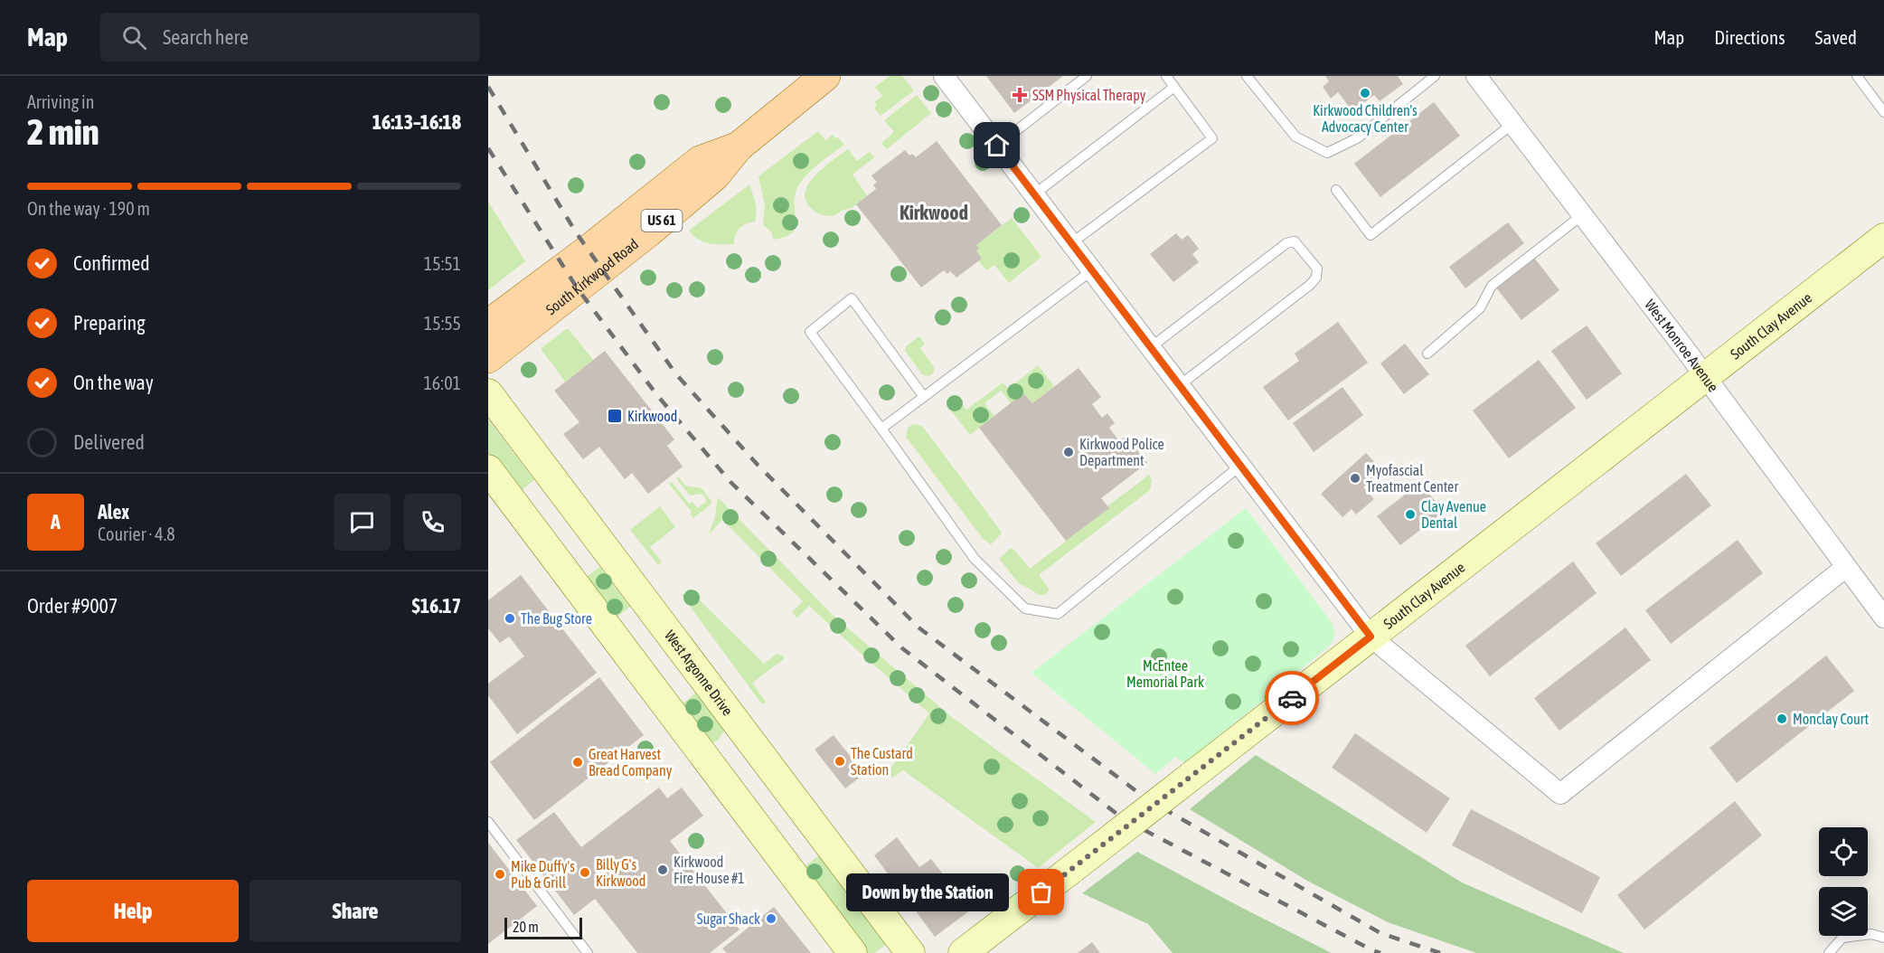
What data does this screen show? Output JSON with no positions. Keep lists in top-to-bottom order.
{
  "streets": {
    "main road": ["US 61", "South Kirkwood Road"],
    "street": ["South Clay Avenue", "West Monroe Avenue", "West Argonne Drive"]
  },
  "crossings": [
    ["South Clay Avenue", "West Monroe Avenue"]
  ],
  "districts": ["Kirkwood"],
  "parks": ["McEntee Memorial Park"],
  "places": {
    "other": [
      "Kirkwood Children's Advocacy Center",
      "Kirkwood Police Department",
      "Myofascial Treatment Center",
      "Clay Avenue Dental",
      "The Bug Store",
      "Monclay Court",
      "The Custard Station",
      "Great Harvest Bread Company",
      "Kirkwood Fire House #1",
      "Billy G's Kirkwood",
      "Mike Duffy's Pub & Grill",
      "Down by the Station",
      "Sugar Shack"
    ],
    "health": ["SSM Physical Therapy"],
    "transit": ["Kirkwood"]
  },
  "scale_bar": "20 m",
  "page": {
    "header": "Map",
    "search": "Search here",
    "nav": ["Map", "Directions", "Saved"],
    "heading": ["2 min", "Arriving in", "16:13–16:18"],
    "panel": [
      "Alex",
      "Courier · 4.8",
      "Order #9007",
      "$16.17"
    ],
    "bar": "On the way · 190 m",
    "list": [
      ["Confirmed", "15:51"],
      ["Preparing", "15:55"],
      ["On the way", "16:01"],
      "Delivered"
    ],
    "round": "A",
    "buttons": ["Help", "Share"],
    "bubble": "Down by the Station",
    "scale": "20 m"
  }
}
